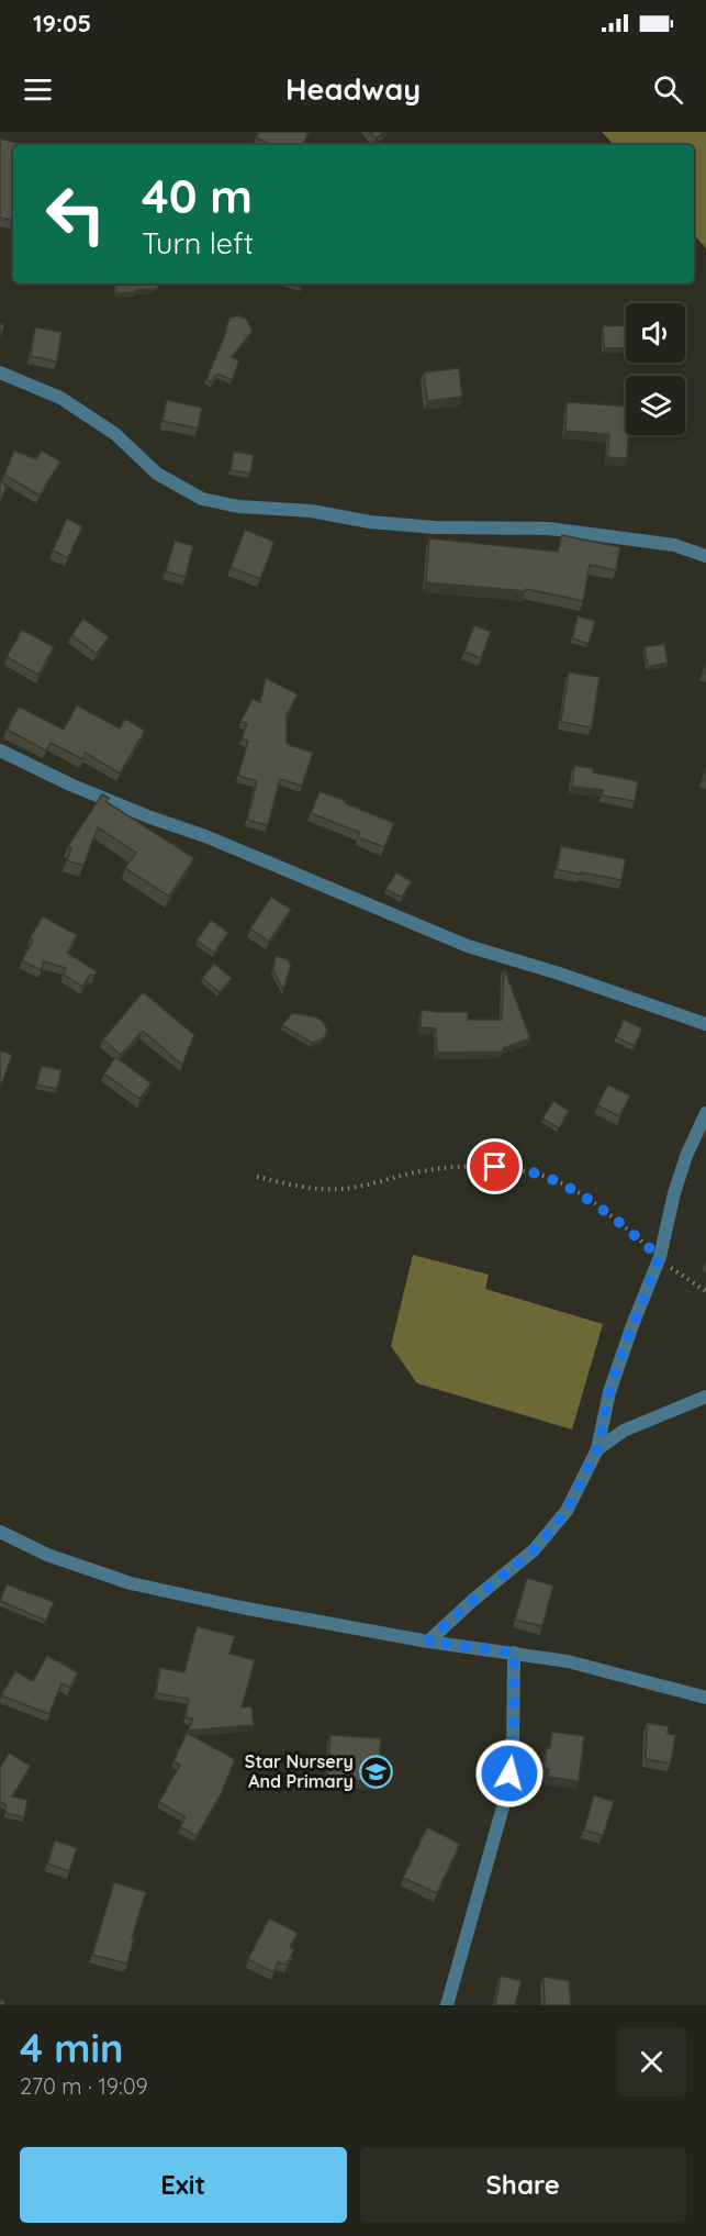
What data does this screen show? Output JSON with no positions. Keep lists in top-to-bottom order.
{
  "places": {
    "school or university": ["Star Nursery And Primary"]
  },
  "page": {
    "status": "19:05",
    "header": "Headway",
    "turn": ["40 m", "Turn left"],
    "heading": ["4 min", "270 m · 19:09"],
    "buttons": ["Exit", "Share"]
  }
}
